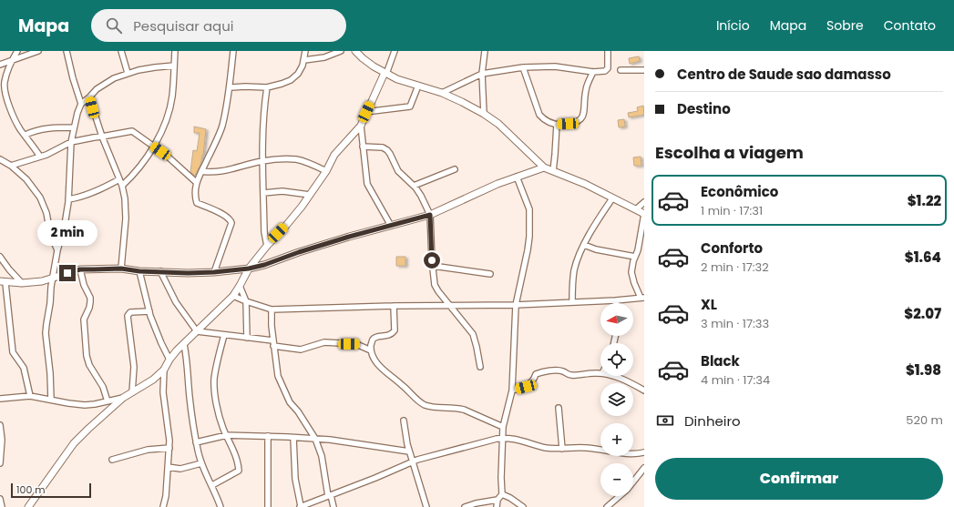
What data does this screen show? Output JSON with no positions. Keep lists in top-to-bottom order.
{
  "scale_bar": "100 m",
  "north": "left",
  "page": {
    "header": "Mapa",
    "search": "Pesquisar aqui",
    "nav": [
      "Início",
      "Mapa",
      "Sobre",
      "Contato"
    ],
    "banner": ["Centro de Saude sao damasso", "Destino"],
    "heading": "Escolha a viagem",
    "list": [
      {
        "name": "Econômico",
        "note": "1 min · 17:31",
        "value": "$1.22"
      },
      {
        "name": "Conforto",
        "note": "2 min · 17:32",
        "value": "$1.64"
      },
      {
        "name": "XL",
        "note": "3 min · 17:33",
        "value": "$2.07"
      },
      {
        "name": "Black",
        "note": "4 min · 17:34",
        "value": "$1.98"
      }
    ],
    "bubble": "2 min",
    "map_buttons": ["+", "−"],
    "pay": ["Dinheiro", "520 m"],
    "buttons": "Confirmar",
    "scale": "100 m"
  }
}
